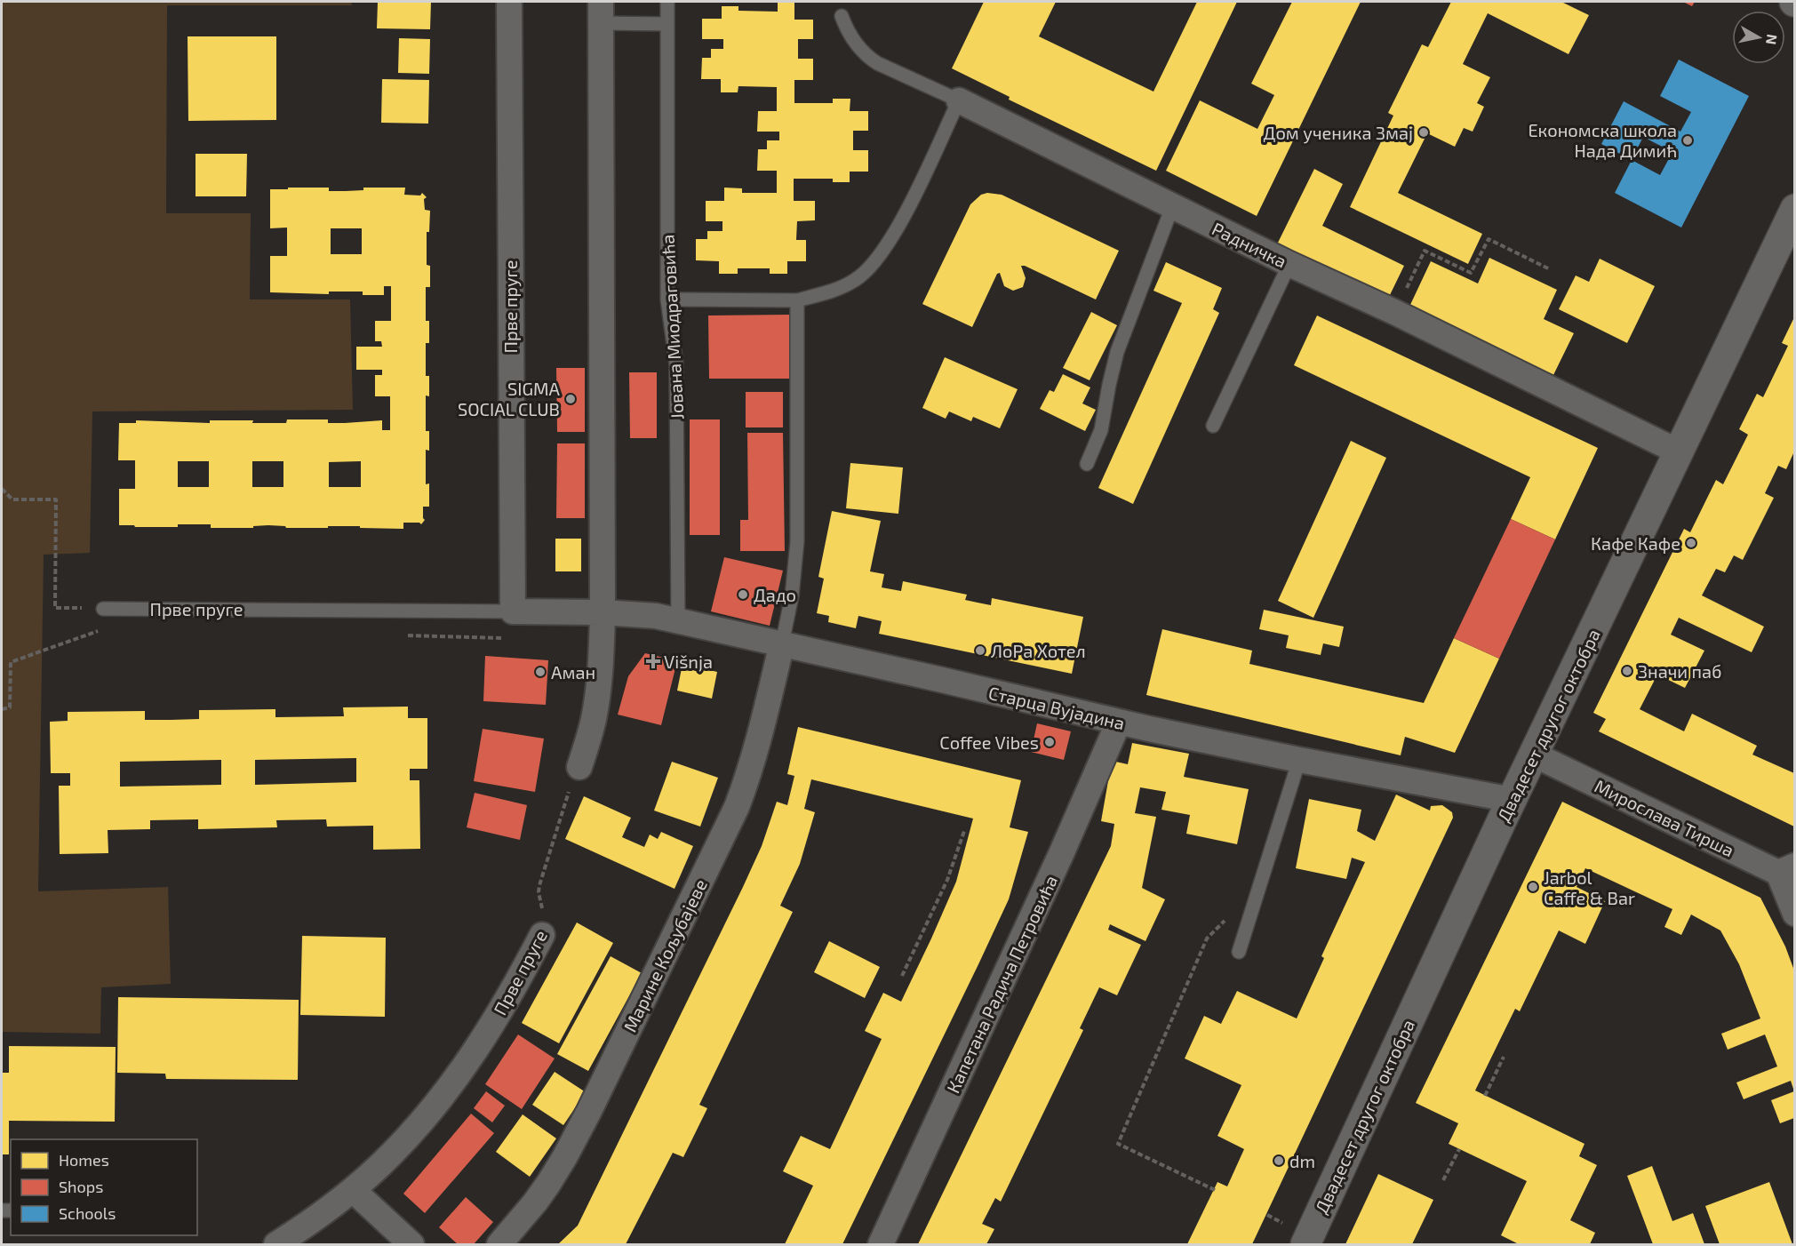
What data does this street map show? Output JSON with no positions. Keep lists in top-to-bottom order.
{
  "streets": {
    "main road": ["Двадесет другог октобра"],
    "street": [
      "Радничка",
      "Прве пруге",
      "Старца Вујадина",
      "Мирослава Тирша",
      "Марине Кољубајеве",
      "Капетана Радича Петровића"
    ],
    "lane": ["Јована Миодраговића"]
  },
  "crossings": [
    ["Радничка", "Двадесет другог октобра"],
    ["Прве пруге", "Старца Вујадина"],
    ["Јована Миодраговића", "Старца Вујадина"],
    ["Старца Вујадина", "Двадесет другог октобра"],
    ["Старца Вујадина", "Марине Кољубајеве"],
    ["Старца Вујадина", "Капетана Радича Петровића"],
    ["Двадесет другог октобра", "Мирослава Тирша"]
  ],
  "places": {
    "other": [
      "Дом ученика Змај",
      "Економска школа Нада Димић",
      "SIGMA SOCIAL CLUB",
      "Кафе Кафе",
      "Дадо",
      "ЛоРа Хотел",
      "Значи паб",
      "Аман",
      "Coffee Vibes",
      "Jarbol Caffe & Bar",
      "dm"
    ],
    "health": ["Višnja"]
  },
  "legend": ["Homes", "Shops", "Schools"],
  "north": "right"
}
